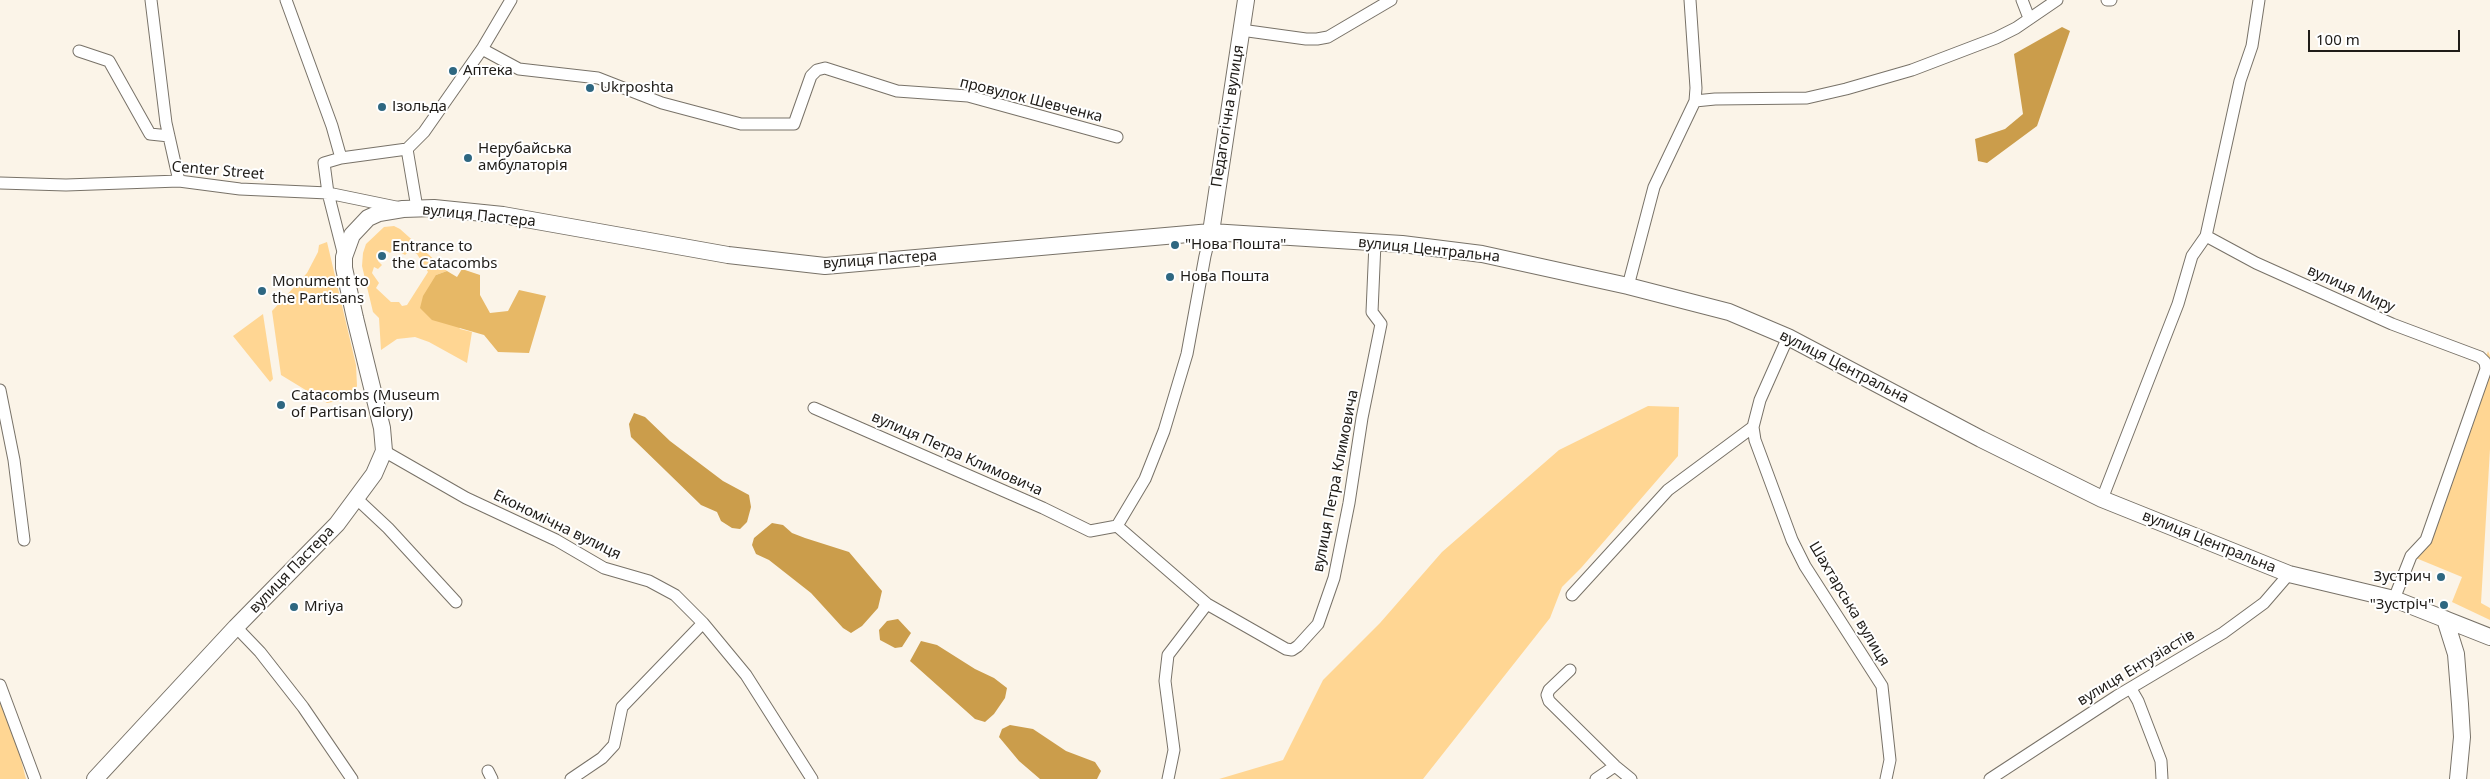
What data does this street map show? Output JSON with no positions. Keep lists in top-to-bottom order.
{
  "streets": {
    "street": [
      "провулок Шевченка",
      "Педагогічна вулиця",
      "Center Street",
      "вулиця Пастера",
      "вулиця Центральна",
      "вулиця Миру",
      "вулиця Петра Климовича",
      "Економічна вулиця",
      "Шахтарська вулиця",
      "вулиця Ентузіастів"
    ]
  },
  "crossings": [
    ["Педагогічна вулиця", "вулиця Пастера"],
    ["Педагогічна вулиця", "вулиця Центральна"],
    ["Center Street", "вулиця Пастера"],
    ["вулиця Пастера", "вулиця Центральна"],
    ["вулиця Пастера", "Економічна вулиця"],
    ["вулиця Центральна", "вулиця Миру"],
    ["вулиця Центральна", "вулиця Петра Климовича"],
    ["вулиця Центральна", "Шахтарська вулиця"],
    ["вулиця Центральна", "вулиця Ентузіастів"]
  ],
  "places": [
    "Аптека",
    "Ukrposhta",
    "Ізольда",
    "Нерубайська амбулаторія",
    "\"Нова Пошта\"",
    "Entrance to the Catacombs",
    "Нова Пошта",
    "Monument to the Partisans",
    "Catacombs (Museum of Partisan Glory)",
    "Зустрич",
    "\"Зустріч\"",
    "Mriya"
  ],
  "scale_bar": "100 m"
}
